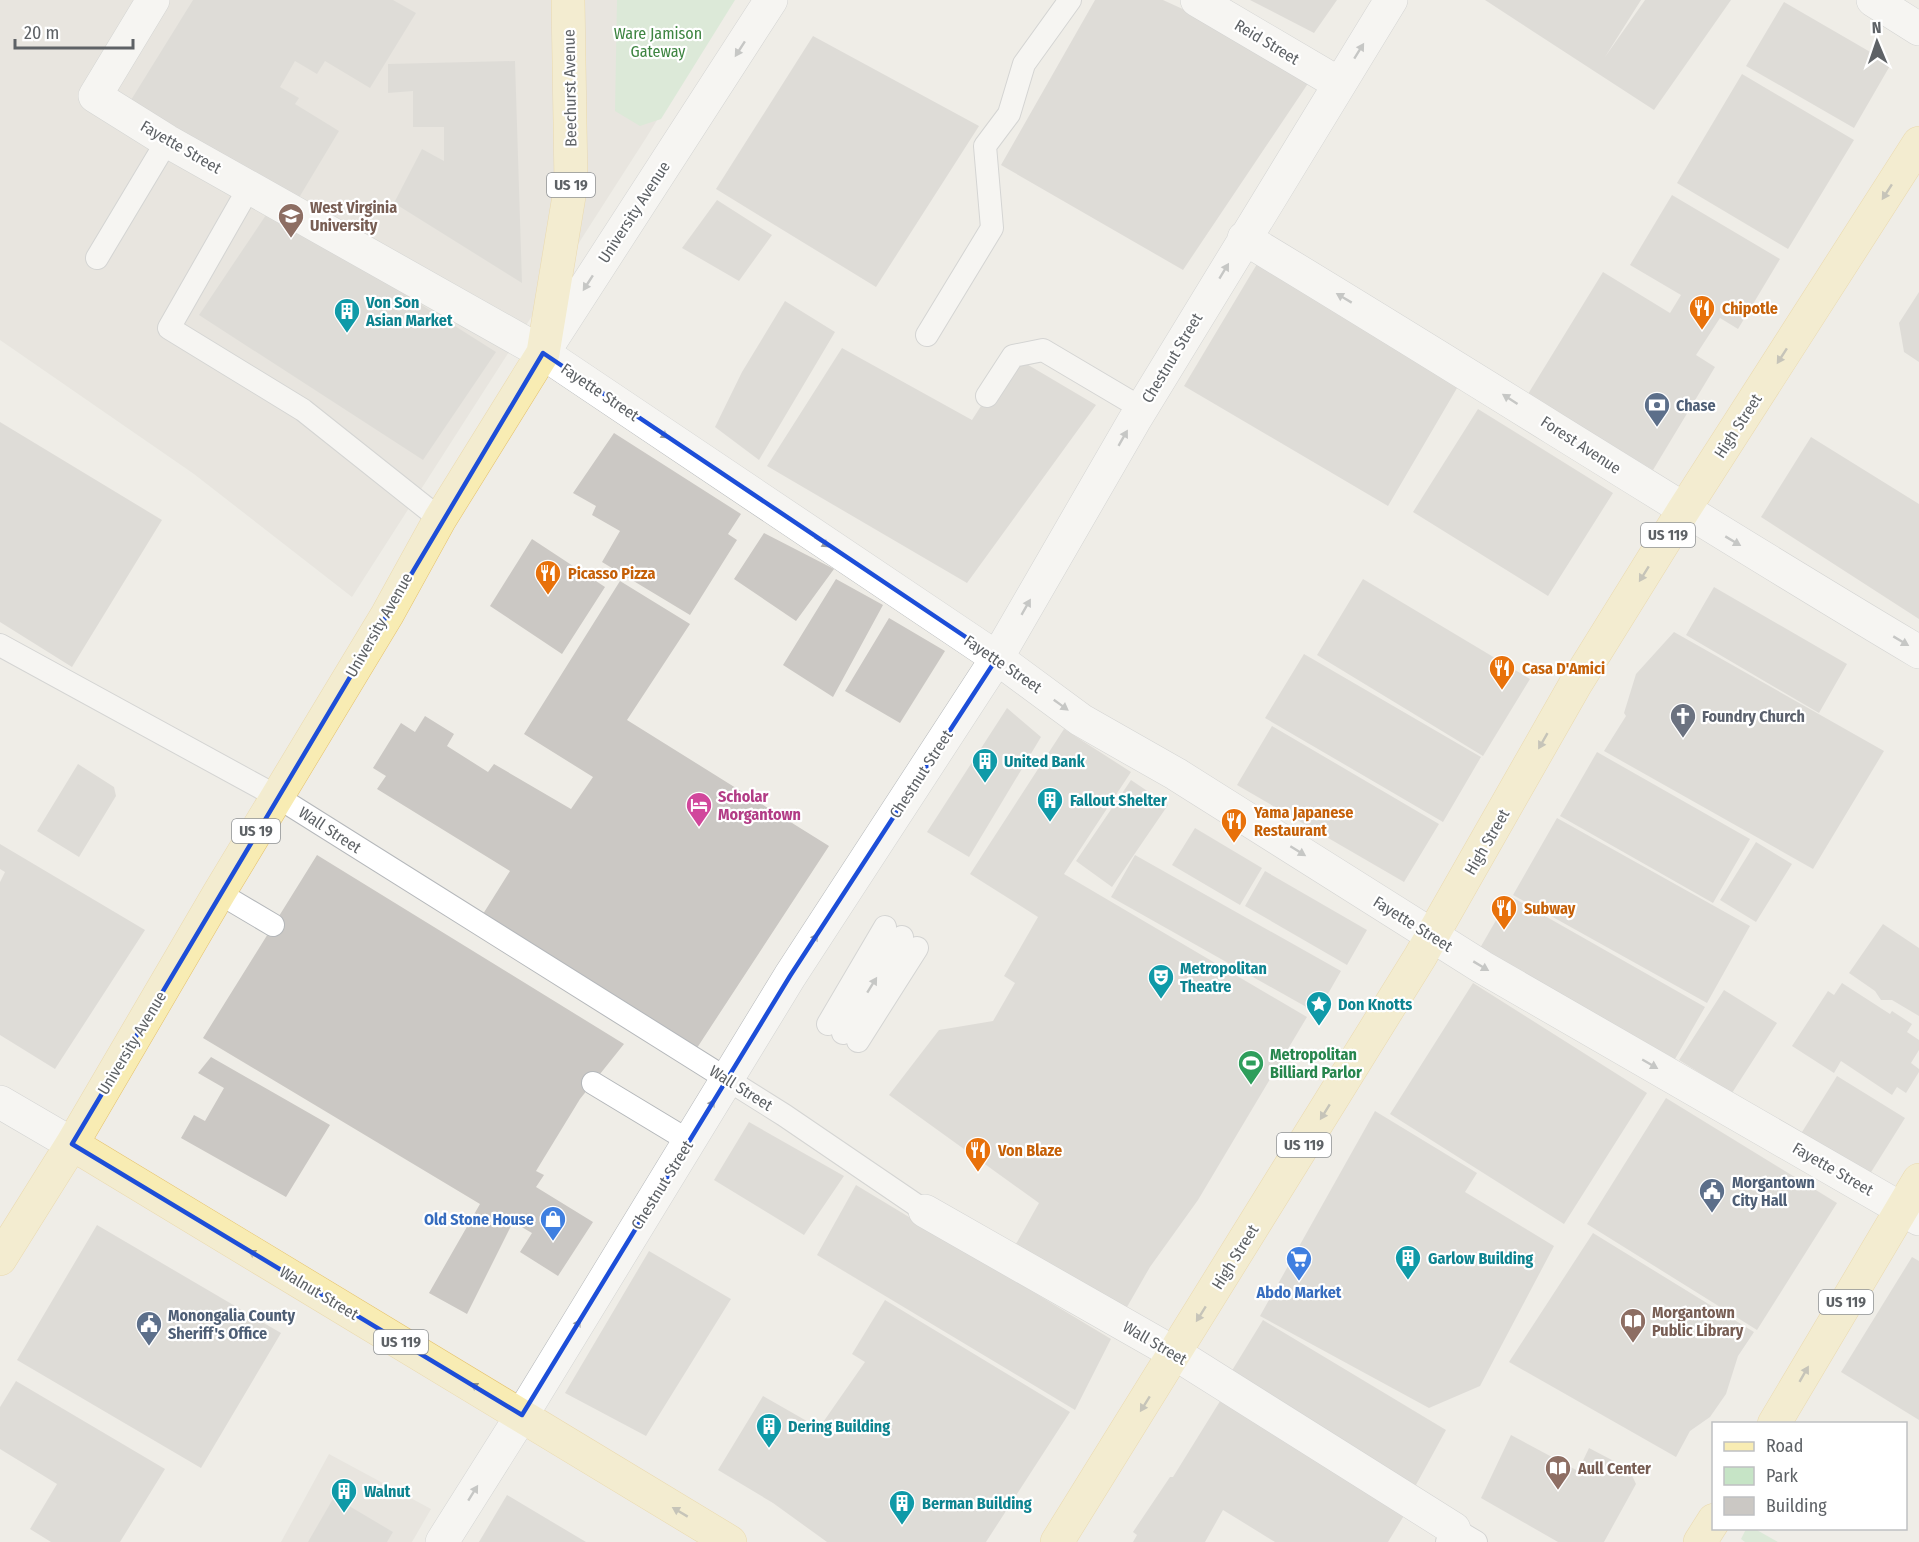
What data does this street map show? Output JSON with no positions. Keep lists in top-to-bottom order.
{
  "streets": {
    "main road": [
      "Beechurst Avenue",
      "US 19",
      "University Avenue",
      "High Street",
      "US 119",
      "Walnut Street"
    ],
    "street": [
      "Reid Street",
      "Fayette Street",
      "Chestnut Street",
      "Forest Avenue",
      "Wall Street"
    ]
  },
  "crossings": [
    ["Reid Street", "Chestnut Street"],
    ["Beechurst Avenue", "Fayette Street"],
    ["Beechurst Avenue", "University Avenue"],
    ["Fayette Street", "University Avenue"],
    ["Fayette Street", "Chestnut Street"],
    ["Fayette Street", "High Street"],
    ["Fayette Street", "US 119"],
    ["University Avenue", "Wall Street"],
    ["University Avenue", "Walnut Street"],
    ["Chestnut Street", "Forest Avenue"],
    ["Chestnut Street", "Wall Street"],
    ["Chestnut Street", "Walnut Street"],
    ["High Street", "Forest Avenue"],
    ["High Street", "Wall Street"]
  ],
  "one_way": [
    "Fayette Street",
    "Chestnut Street",
    "High Street",
    "Walnut Street"
  ],
  "parks": ["Ware Jamison Gateway"],
  "places": {
    "school or university": ["West Virginia University"],
    "restaurant": [
      "Chipotle",
      "Picasso Pizza",
      "Casa D'Amici",
      "Yama Japanese Restaurant",
      "Subway",
      "Von Blaze"
    ],
    "building": [
      "Von Son Asian Market",
      "United Bank",
      "Fallout Shelter",
      "Garlow Building",
      "Dering Building",
      "Walnut",
      "Berman Building"
    ],
    "bank": ["Chase"],
    "church": ["Foundry Church"],
    "hotel": ["Scholar Morgantown"],
    "theatre": ["Metropolitan Theatre"],
    "place": ["Don Knotts"],
    "sports": ["Metropolitan Billiard Parlor"],
    "public building": ["Morgantown City Hall", "Monongalia County Sheriff's Office"],
    "shop": ["Old Stone House"],
    "supermarket": ["Abdo Market"],
    "library": ["Morgantown Public Library", "Aull Center"]
  },
  "legend": ["Road", "Park", "Building"],
  "scale_bar": "20 m",
  "north": "top"
}
